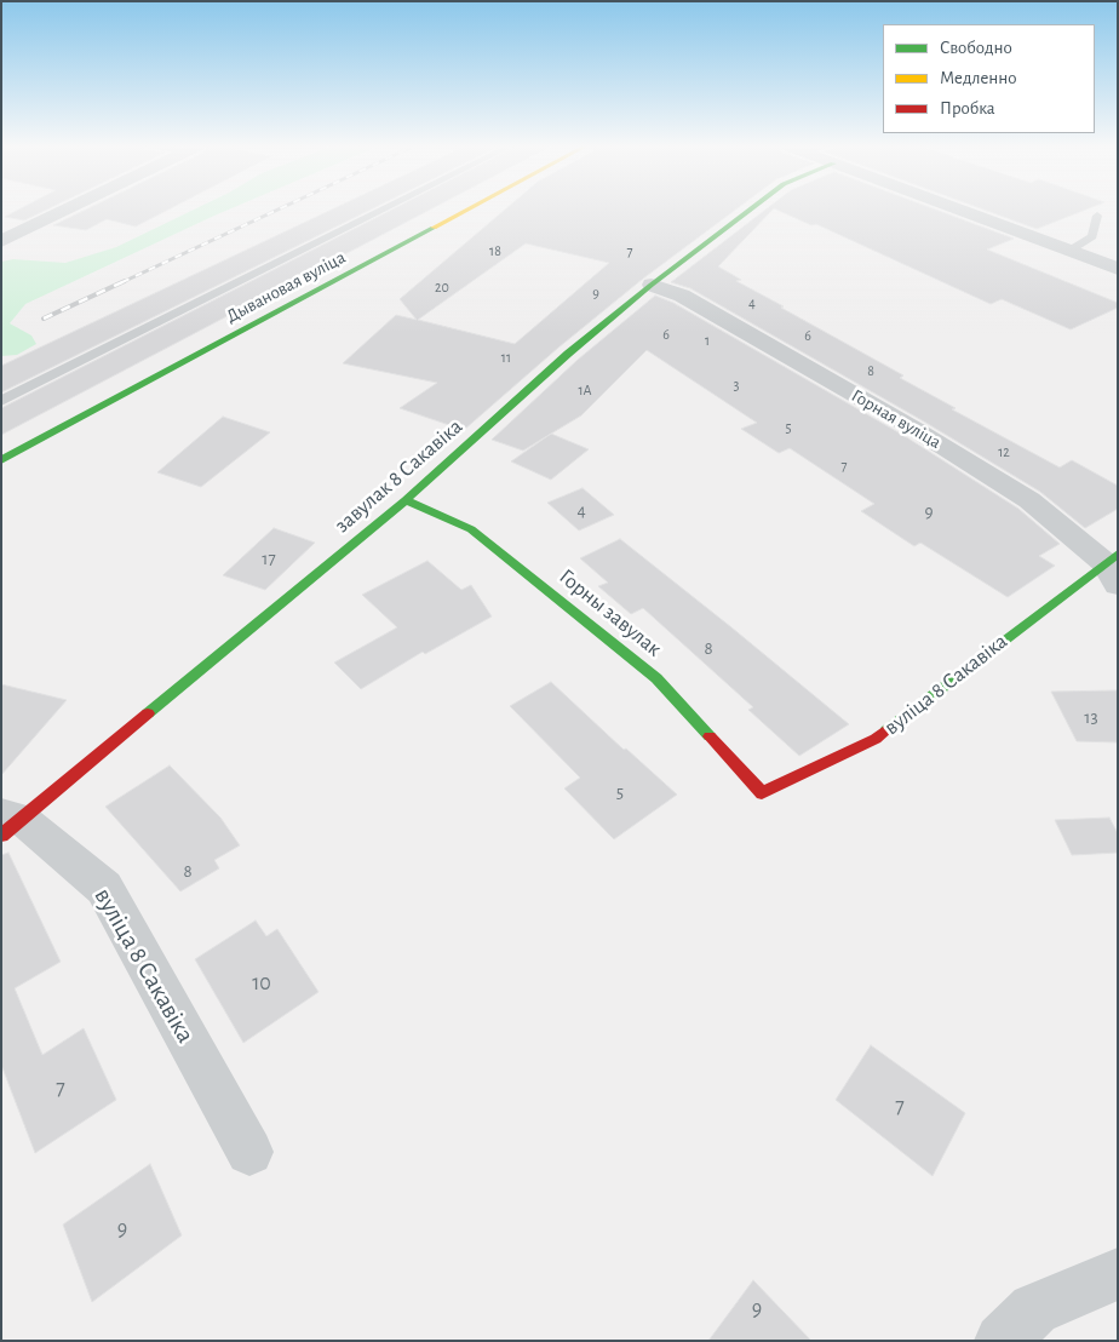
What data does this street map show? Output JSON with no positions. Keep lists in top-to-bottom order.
{
  "streets": {
    "street": [
      "Дывановая вуліца",
      "Горная вуліца",
      "завулак 8 Сакавіка",
      "Горны завулак",
      "вуліца 8 Сакавіка"
    ]
  },
  "crossings": [
    ["Горная вуліца", "завулак 8 Сакавіка"],
    ["Горная вуліца", "вуліца 8 Сакавіка"],
    ["завулак 8 Сакавіка", "Горны завулак"],
    ["завулак 8 Сакавіка", "вуліца 8 Сакавіка"],
    ["Горны завулак", "вуліца 8 Сакавіка"]
  ],
  "house_numbers": [
    "18",
    "7",
    "20",
    "9",
    "4",
    "6",
    "6",
    "1",
    "11",
    "8",
    "3",
    "1А",
    "5",
    "12",
    "7",
    "4",
    "9",
    "17",
    "8",
    "13",
    "5",
    "8",
    "10",
    "7",
    "7",
    "9",
    "9"
  ],
  "legend": ["Свободно", "Медленно", "Пробка"]
}
